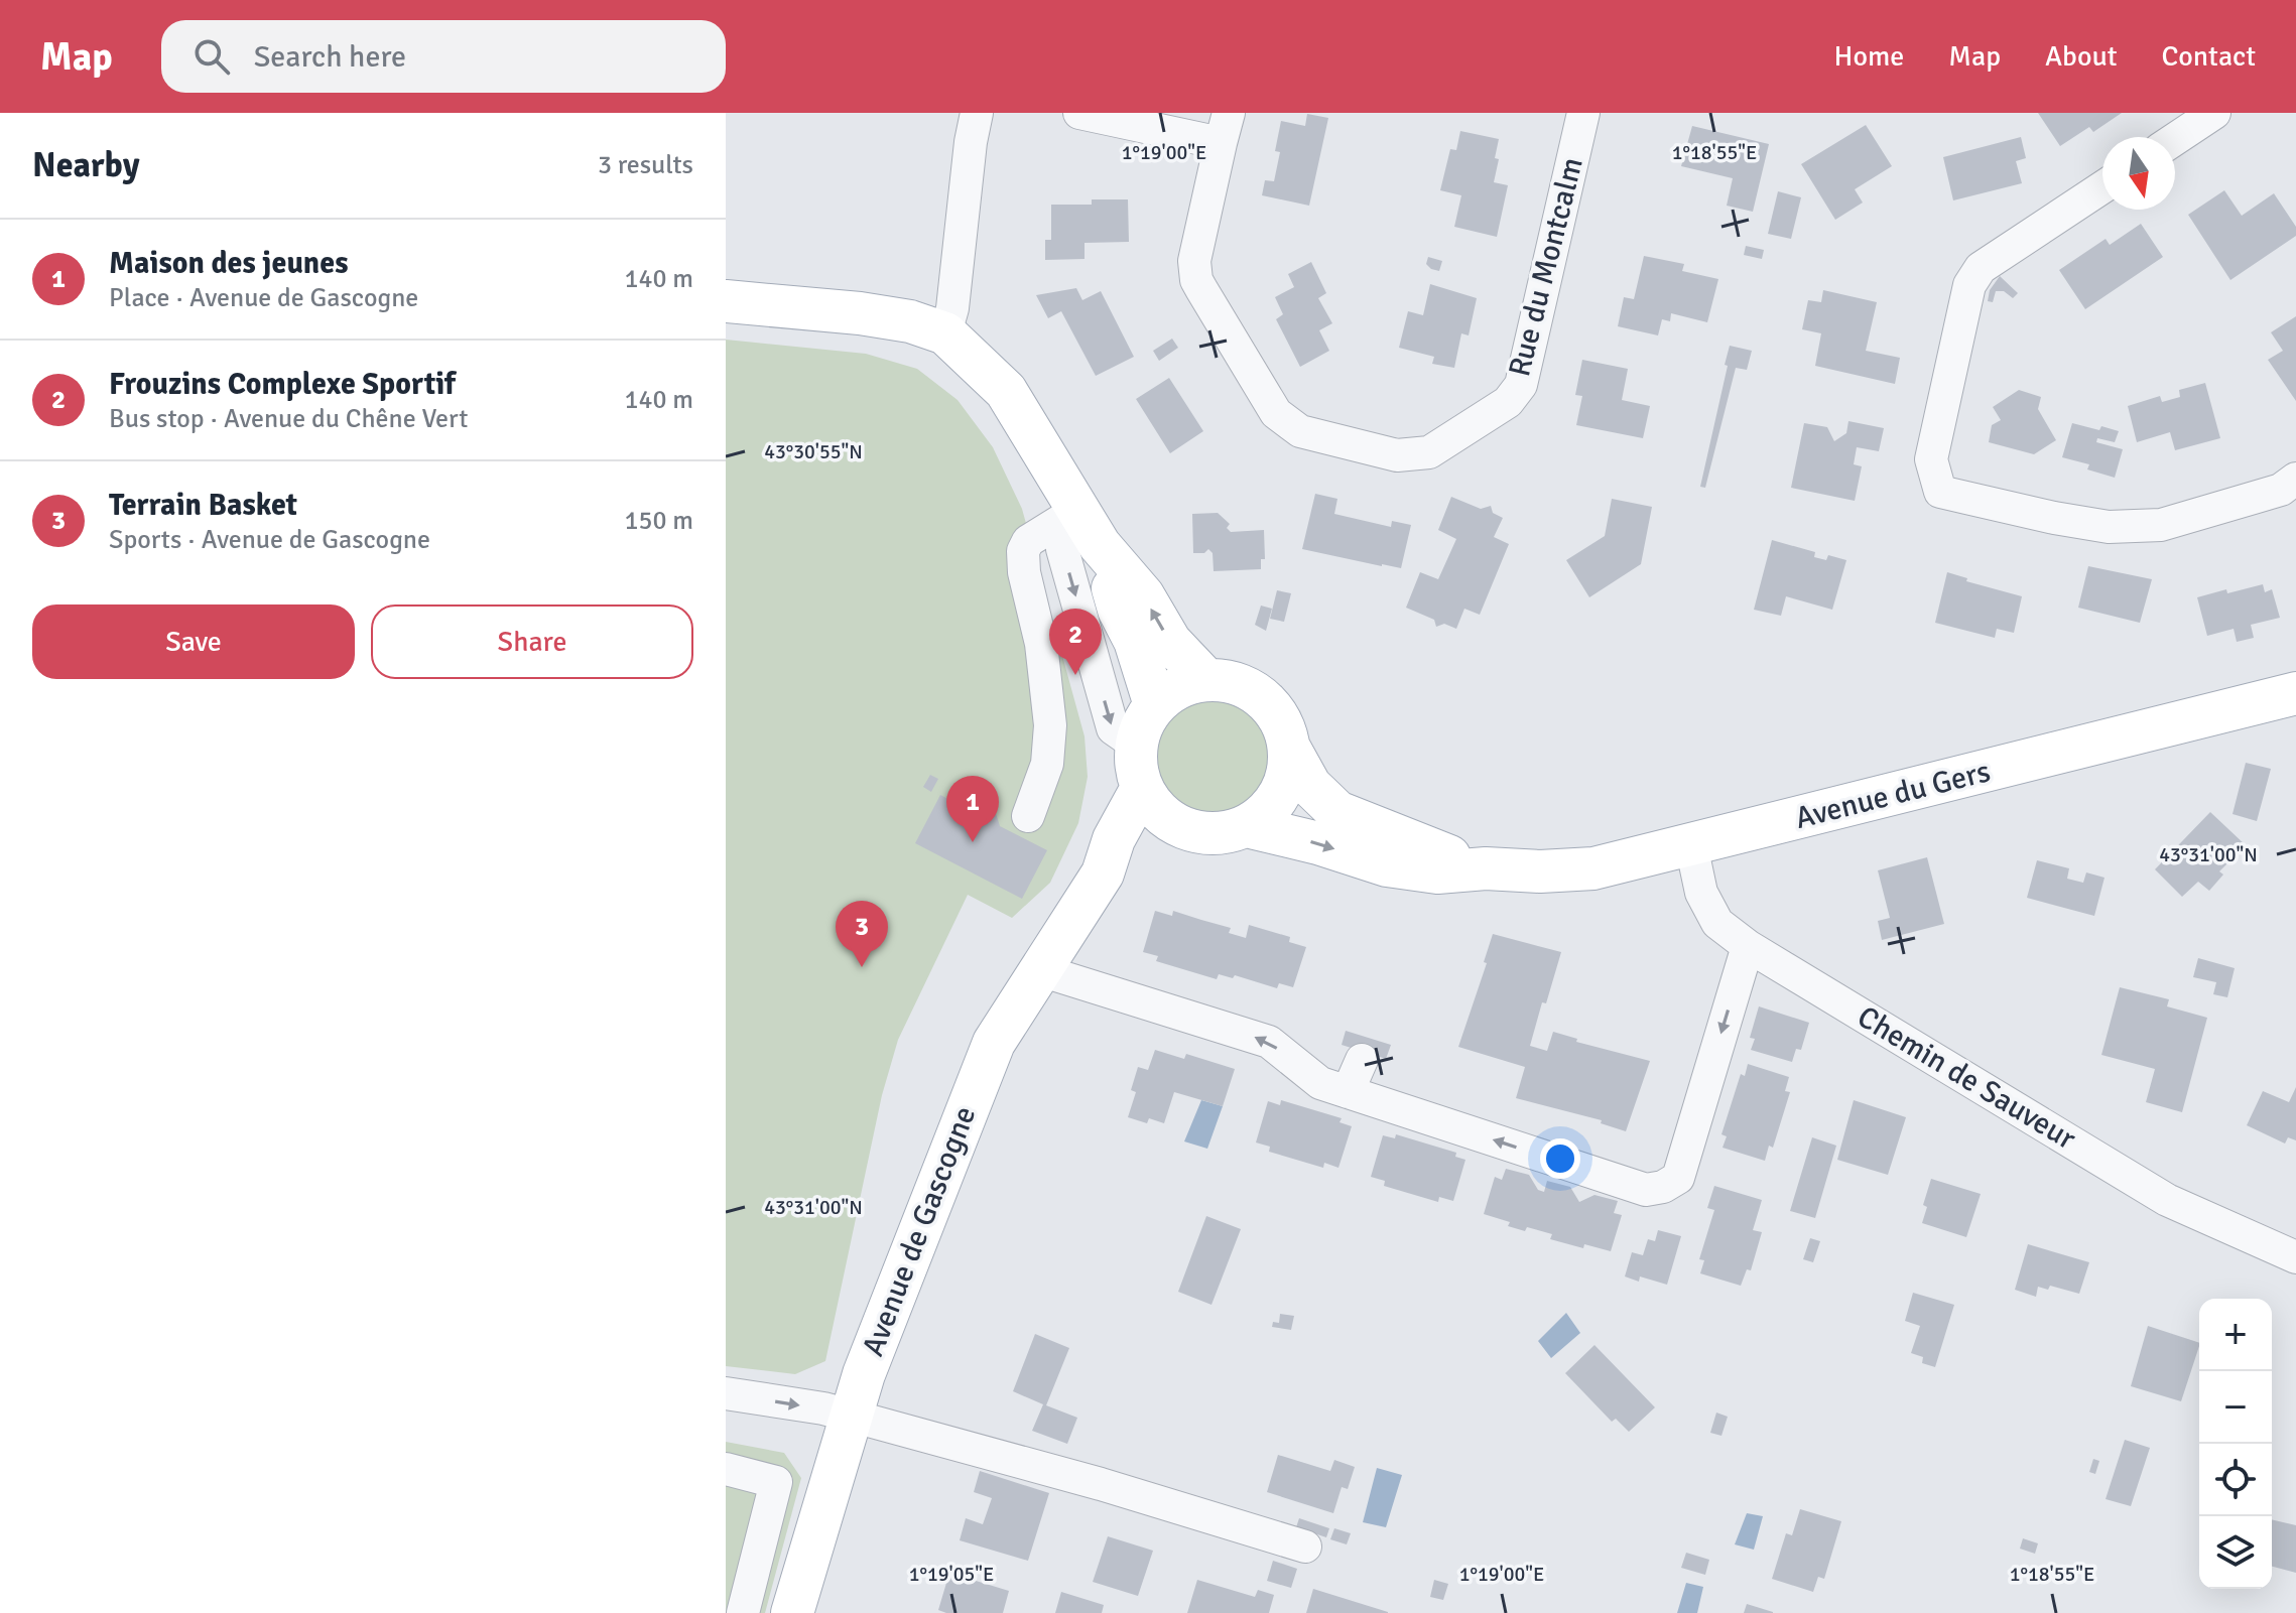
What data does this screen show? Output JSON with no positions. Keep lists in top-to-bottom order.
{
  "streets": {
    "main road": ["Avenue du Gers", "Avenue de Gascogne"],
    "street": ["Rue du Montcalm", "Chemin de Sauveur"]
  },
  "crossings": [
    ["Avenue du Gers", "Chemin de Sauveur"],
    ["Avenue du Gers", "Avenue de Gascogne"]
  ],
  "north": "bottom",
  "page": {
    "header": "Map",
    "search": "Search here",
    "nav": [
      "Home",
      "Map",
      "About",
      "Contact"
    ],
    "heading": ["Nearby", "3 results"],
    "list": [
      {
        "mark": "1",
        "name": "Maison des jeunes",
        "note": "Place · Avenue de Gascogne",
        "value": "140 m"
      },
      {
        "mark": "2",
        "name": "Frouzins Complexe Sportif",
        "note": "Bus stop · Avenue du Chêne Vert",
        "value": "140 m"
      },
      {
        "mark": "3",
        "name": "Terrain Basket",
        "note": "Sports · Avenue de Gascogne",
        "value": "150 m"
      }
    ],
    "buttons": ["Save", "Share"],
    "pins": ["2", "1", "3"],
    "map_buttons": ["+", "−"]
  },
  "coordinates": [
    "1°19'00\"E",
    "1°18'55\"E",
    "43°30'55\"N",
    "43°31'00\"N",
    "1°19'05\"E"
  ]
}
